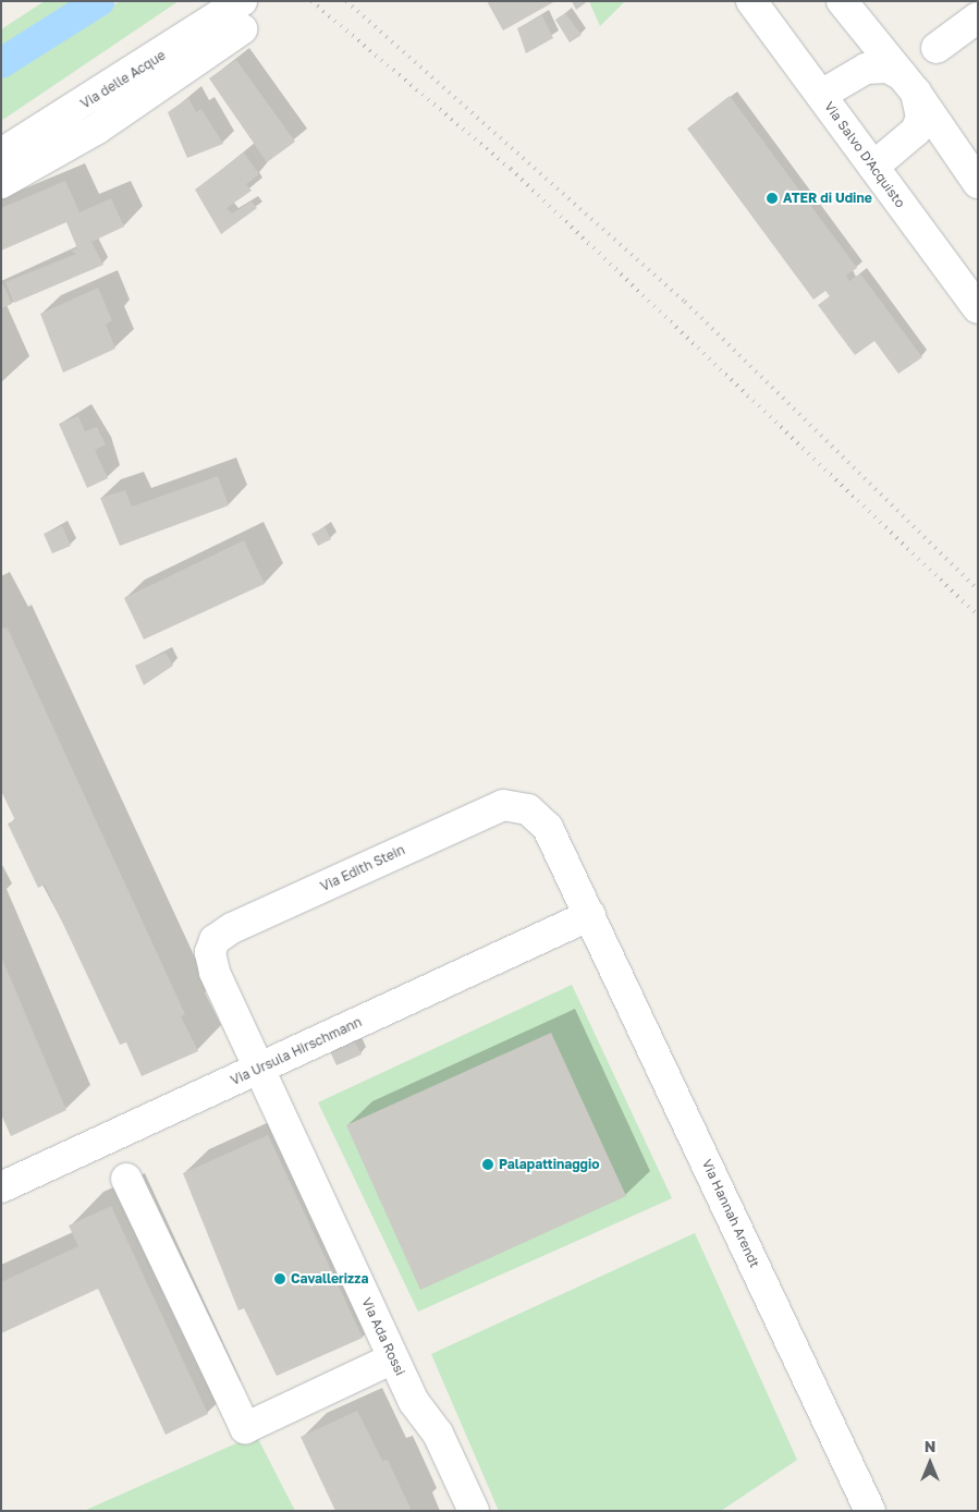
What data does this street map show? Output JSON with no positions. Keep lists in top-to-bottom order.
{
  "streets": {
    "street": [
      "Via delle Acque",
      "Via Salvo D'Acquisto",
      "Via Edith Stein",
      "Via Ursula Hirschmann",
      "Via Hannah Arendt",
      "Via Ada Rossi"
    ]
  },
  "crossings": [
    ["Via Edith Stein", "Via Ursula Hirschmann"],
    ["Via Edith Stein", "Via Hannah Arendt"],
    ["Via Edith Stein", "Via Ada Rossi"],
    ["Via Ursula Hirschmann", "Via Hannah Arendt"],
    ["Via Ursula Hirschmann", "Via Ada Rossi"]
  ],
  "places": ["ATER di Udine", "Palapattinaggio", "Cavallerizza"],
  "north": "top"
}
